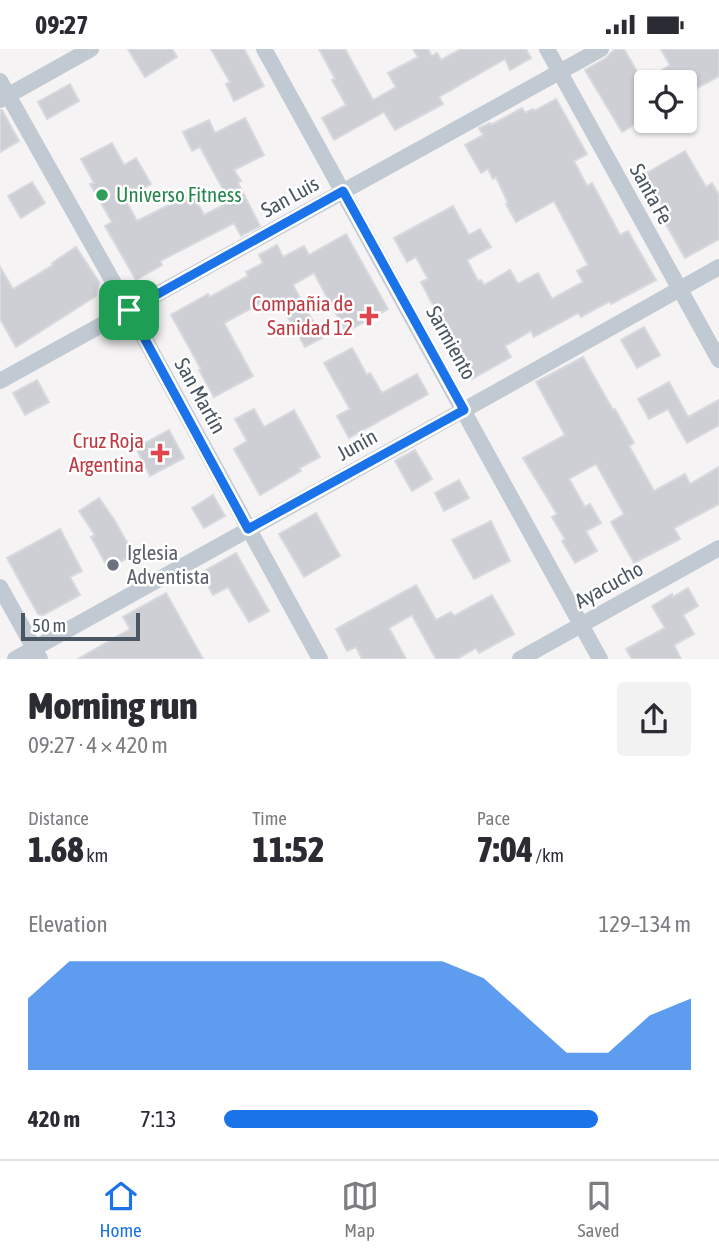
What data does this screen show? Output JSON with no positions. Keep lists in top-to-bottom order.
{
  "streets": {
    "street": [
      "Santa Fe",
      "San Luis",
      "Sarmiento",
      "San Martín",
      "Junín",
      "Ayacucho"
    ]
  },
  "crossings": [
    ["Santa Fe", "San Luis"],
    ["Santa Fe", "Junín"],
    ["San Luis", "Sarmiento"],
    ["San Luis", "San Martín"],
    ["Sarmiento", "Junín"],
    ["Sarmiento", "Ayacucho"],
    ["San Martín", "Junín"]
  ],
  "places": {
    "other": ["Universo Fitness", "Iglesia Adventista"],
    "health": ["Compañia de Sanidad 12", "Cruz Roja Argentina"]
  },
  "scale_bar": "50 m",
  "page": {
    "status": "09:27",
    "scale": "50 m",
    "heading": ["Morning run", "09:27 · 4 × 420 m"],
    "stats": [
      ["Distance", "1.68 km"],
      ["Time", "11:52"],
      ["Pace", "7:04 /km"]
    ],
    "chart": ["Elevation", "129–134 m"],
    "list": [
      {
        "name": "420 m",
        "note": "7:13"
      }
    ],
    "tabs": ["Home", "Map", "Saved"]
  }
}
